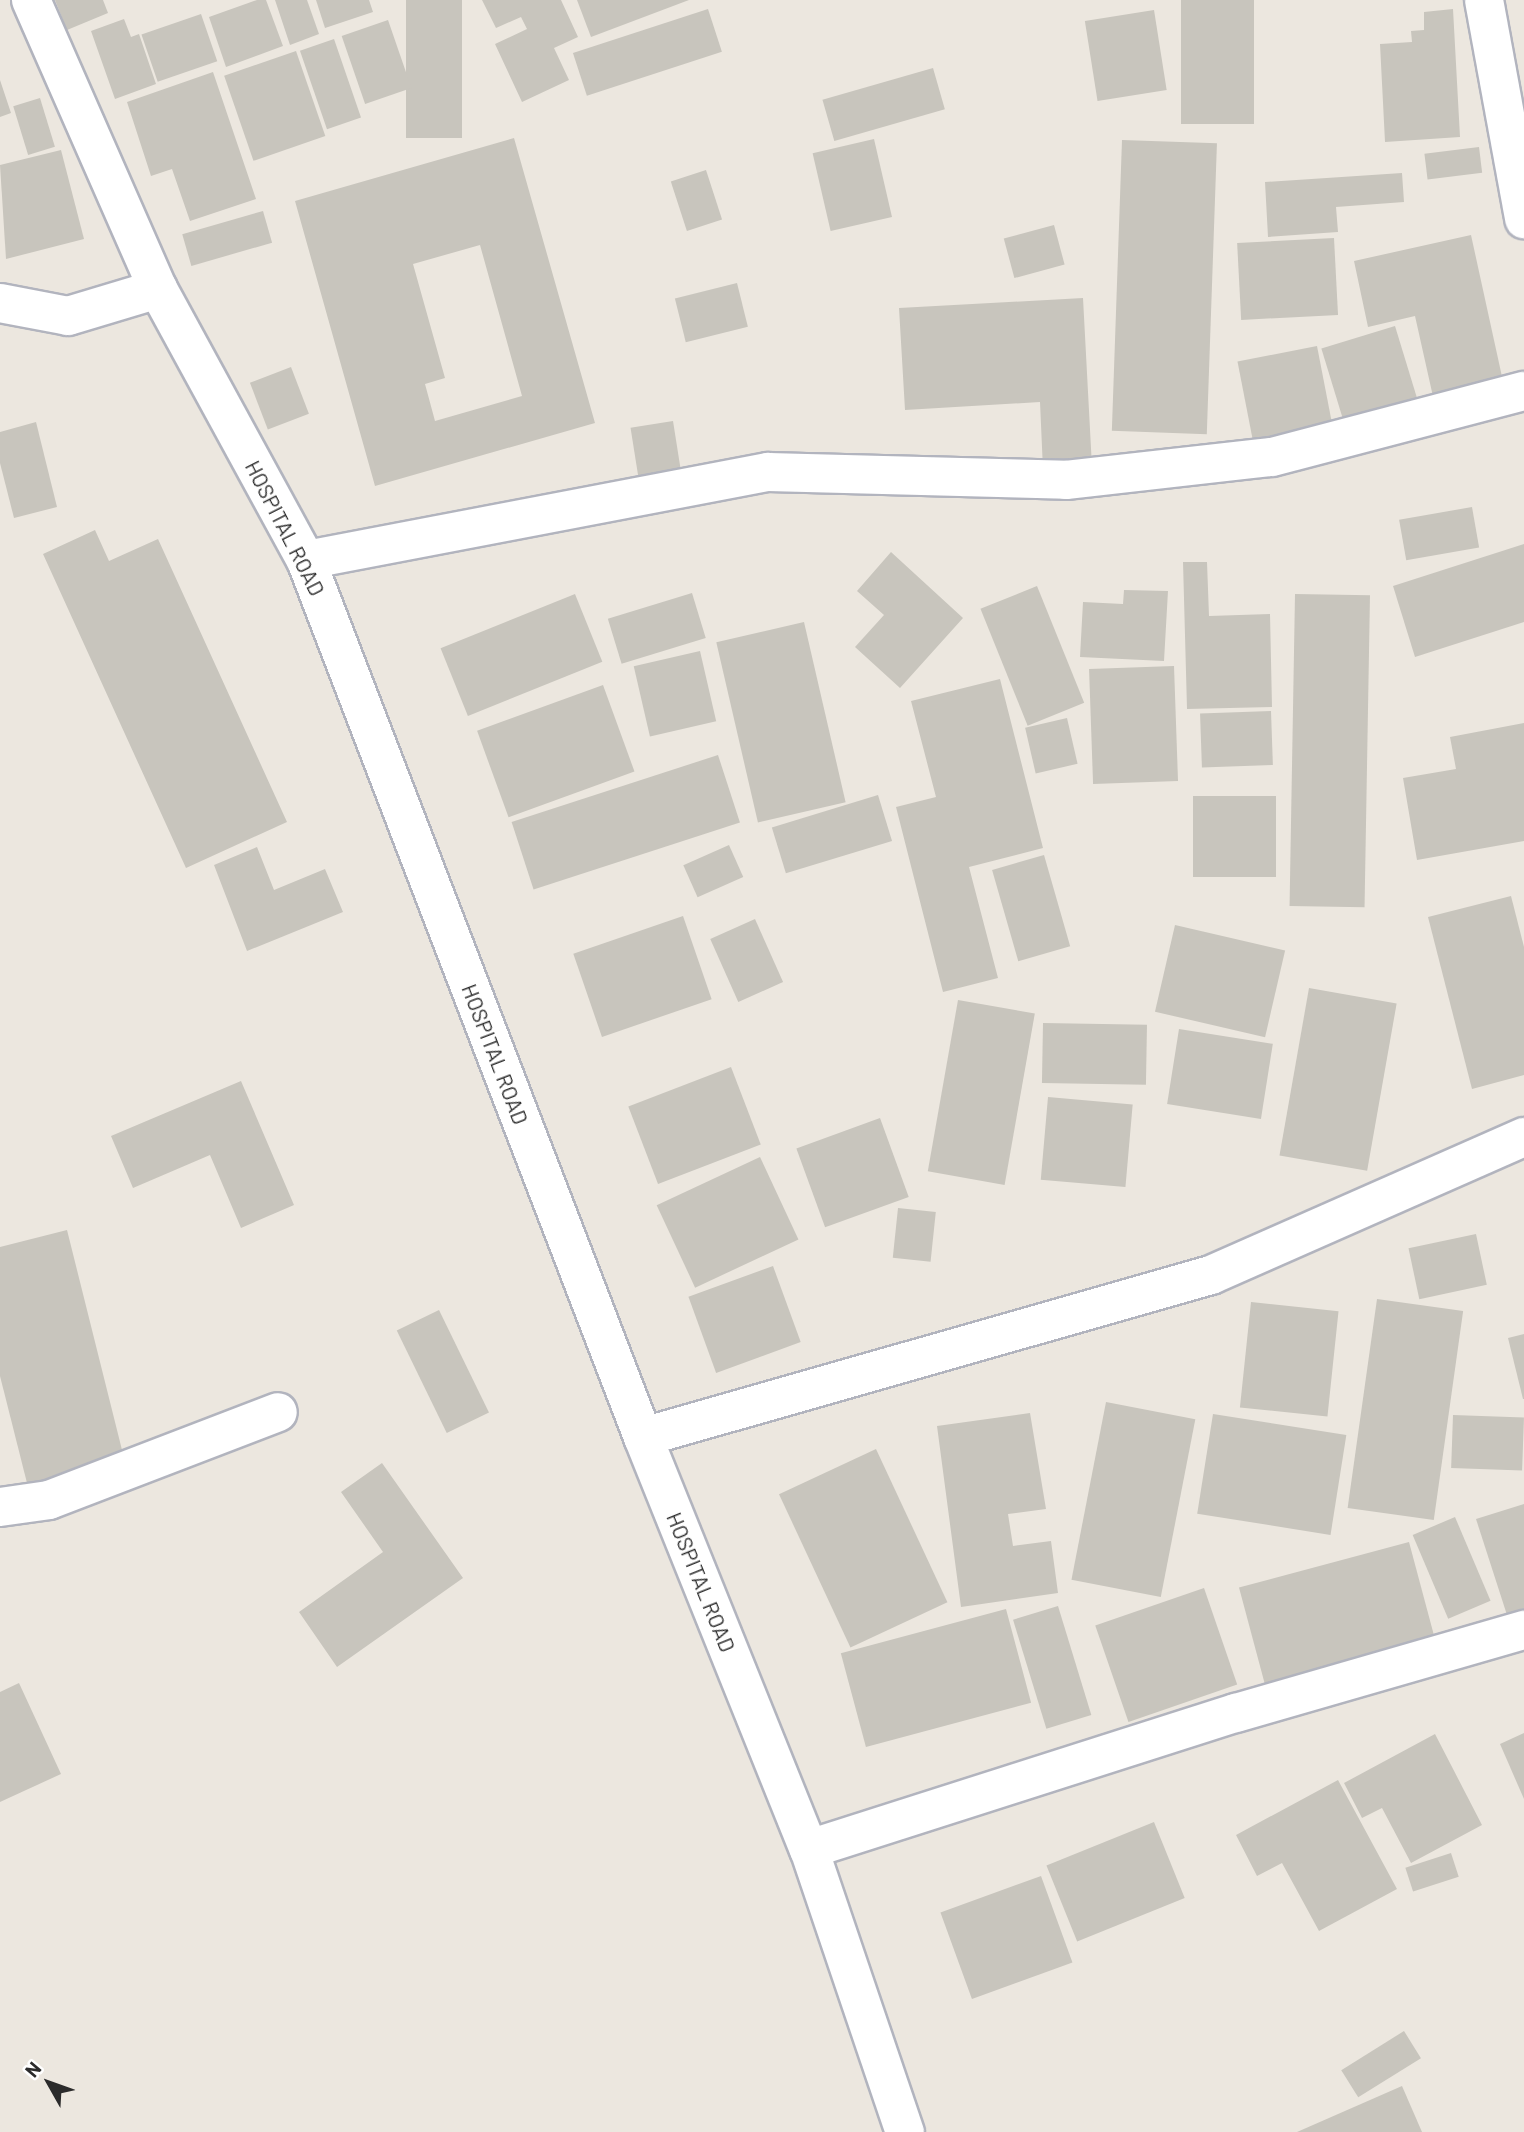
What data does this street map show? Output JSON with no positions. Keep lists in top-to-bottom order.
{
  "streets": {
    "street": ["HOSPITAL ROAD"]
  },
  "north": "top left"
}
